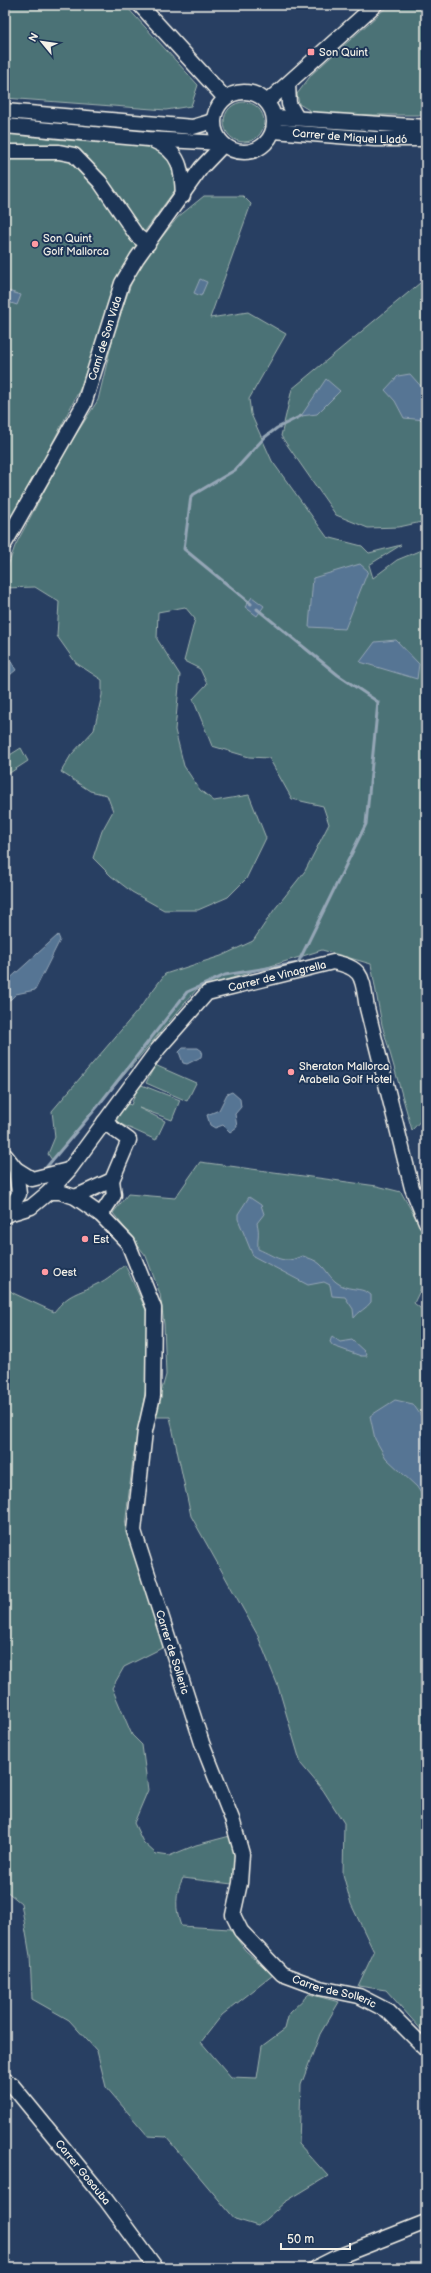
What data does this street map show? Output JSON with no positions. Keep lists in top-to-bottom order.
{
  "streets": {
    "street": [
      "Carrer de Miquel Lladó",
      "Camí de Son Vida",
      "Carrer de Vinagrella",
      "Carrer de Solleric",
      "Carrer Gosauba"
    ]
  },
  "crossings": [
    ["Carrer de Miquel Lladó", "Camí de Son Vida"],
    ["Carrer de Vinagrella", "Carrer de Solleric"]
  ],
  "places": {
    "transit": ["Son Quint"],
    "other": [
      "Son Quint Golf Mallorca",
      "Sheraton Mallorca Arabella Golf Hotel",
      "Est",
      "Oest"
    ]
  },
  "scale_bar": "50 m",
  "north": "top left"
}
